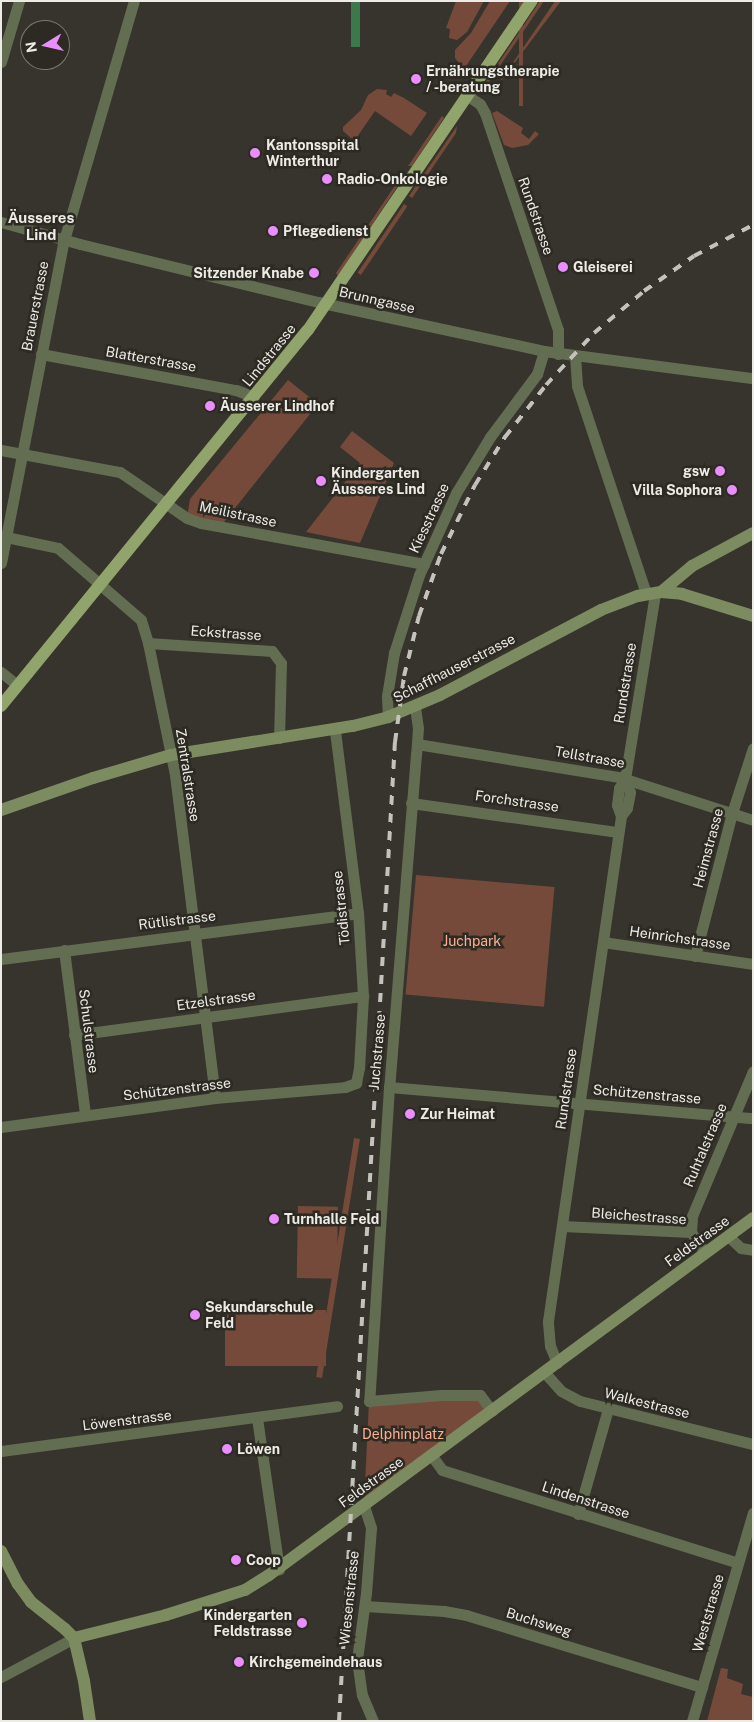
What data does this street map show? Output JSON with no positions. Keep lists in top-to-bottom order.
{
  "streets": {
    "main road": ["Lindstrasse"],
    "street": [
      "Rundstrasse",
      "Brunngasse",
      "Brauerstrasse",
      "Blatterstrasse",
      "Meilistrasse",
      "Kiesstrasse",
      "Eckstrasse",
      "Schaffhauserstrasse",
      "Tellstrasse",
      "Zentralstrasse",
      "Forchstrasse",
      "Heimstrasse",
      "Tödistrasse",
      "Rütlistrasse",
      "Heinrichstrasse",
      "Etzelstrasse",
      "Schulstrasse",
      "Juchstrasse",
      "Schützenstrasse",
      "Ruhtalstrasse",
      "Bleichestrasse",
      "Feldstrasse",
      "Walkestrasse",
      "Löwenstrasse",
      "Lindenstrasse",
      "Wiesenstrasse",
      "Weststrasse",
      "Buchsweg"
    ]
  },
  "crossings": [
    ["Rundstrasse", "Brunngasse"],
    ["Rundstrasse", "Lindstrasse"],
    ["Rundstrasse", "Schaffhauserstrasse"],
    ["Rundstrasse", "Tellstrasse"],
    ["Rundstrasse", "Forchstrasse"],
    ["Rundstrasse", "Heinrichstrasse"],
    ["Rundstrasse", "Schützenstrasse"],
    ["Rundstrasse", "Bleichestrasse"],
    ["Rundstrasse", "Feldstrasse"],
    ["Brunngasse", "Brauerstrasse"],
    ["Brunngasse", "Lindstrasse"],
    ["Brunngasse", "Kiesstrasse"],
    ["Brauerstrasse", "Blatterstrasse"],
    ["Brauerstrasse", "Meilistrasse"],
    ["Brauerstrasse", "Zentralstrasse"],
    ["Lindstrasse", "Blatterstrasse"],
    ["Lindstrasse", "Meilistrasse"],
    ["Lindstrasse", "Zentralstrasse"],
    ["Meilistrasse", "Kiesstrasse"],
    ["Kiesstrasse", "Schaffhauserstrasse"],
    ["Eckstrasse", "Schaffhauserstrasse"],
    ["Eckstrasse", "Zentralstrasse"],
    ["Schaffhauserstrasse", "Zentralstrasse"],
    ["Schaffhauserstrasse", "Tödistrasse"],
    ["Schaffhauserstrasse", "Juchstrasse"],
    ["Tellstrasse", "Heimstrasse"],
    ["Tellstrasse", "Juchstrasse"],
    ["Zentralstrasse", "Rütlistrasse"],
    ["Zentralstrasse", "Etzelstrasse"],
    ["Zentralstrasse", "Schützenstrasse"],
    ["Forchstrasse", "Juchstrasse"],
    ["Heimstrasse", "Heinrichstrasse"],
    ["Tödistrasse", "Rütlistrasse"],
    ["Tödistrasse", "Etzelstrasse"],
    ["Tödistrasse", "Schützenstrasse"],
    ["Rütlistrasse", "Schulstrasse"],
    ["Etzelstrasse", "Schulstrasse"],
    ["Schulstrasse", "Schützenstrasse"],
    ["Juchstrasse", "Schützenstrasse"],
    ["Juchstrasse", "Feldstrasse"],
    ["Schützenstrasse", "Ruhtalstrasse"],
    ["Ruhtalstrasse", "Bleichestrasse"],
    ["Bleichestrasse", "Feldstrasse"],
    ["Feldstrasse", "Walkestrasse"],
    ["Feldstrasse", "Lindenstrasse"],
    ["Feldstrasse", "Wiesenstrasse"],
    ["Lindenstrasse", "Weststrasse"],
    ["Wiesenstrasse", "Buchsweg"],
    ["Weststrasse", "Buchsweg"]
  ],
  "districts": ["Äusseres Lind"],
  "parks": ["Juchpark", "Delphinplatz"],
  "places": [
    "Ernährungstherapie / -beratung",
    "Kantonsspital Winterthur",
    "Radio-Onkologie",
    "Pflegedienst",
    "Gleiserei",
    "Sitzender Knabe",
    "Äusserer Lindhof",
    "gsw",
    "Kindergarten Äusseres Lind",
    "Villa Sophora",
    "Zur Heimat",
    "Turnhalle Feld",
    "Sekundarschule Feld",
    "Löwen",
    "Coop",
    "Kindergarten Feldstrasse",
    "Kirchgemeindehaus"
  ],
  "north": "left"
}
